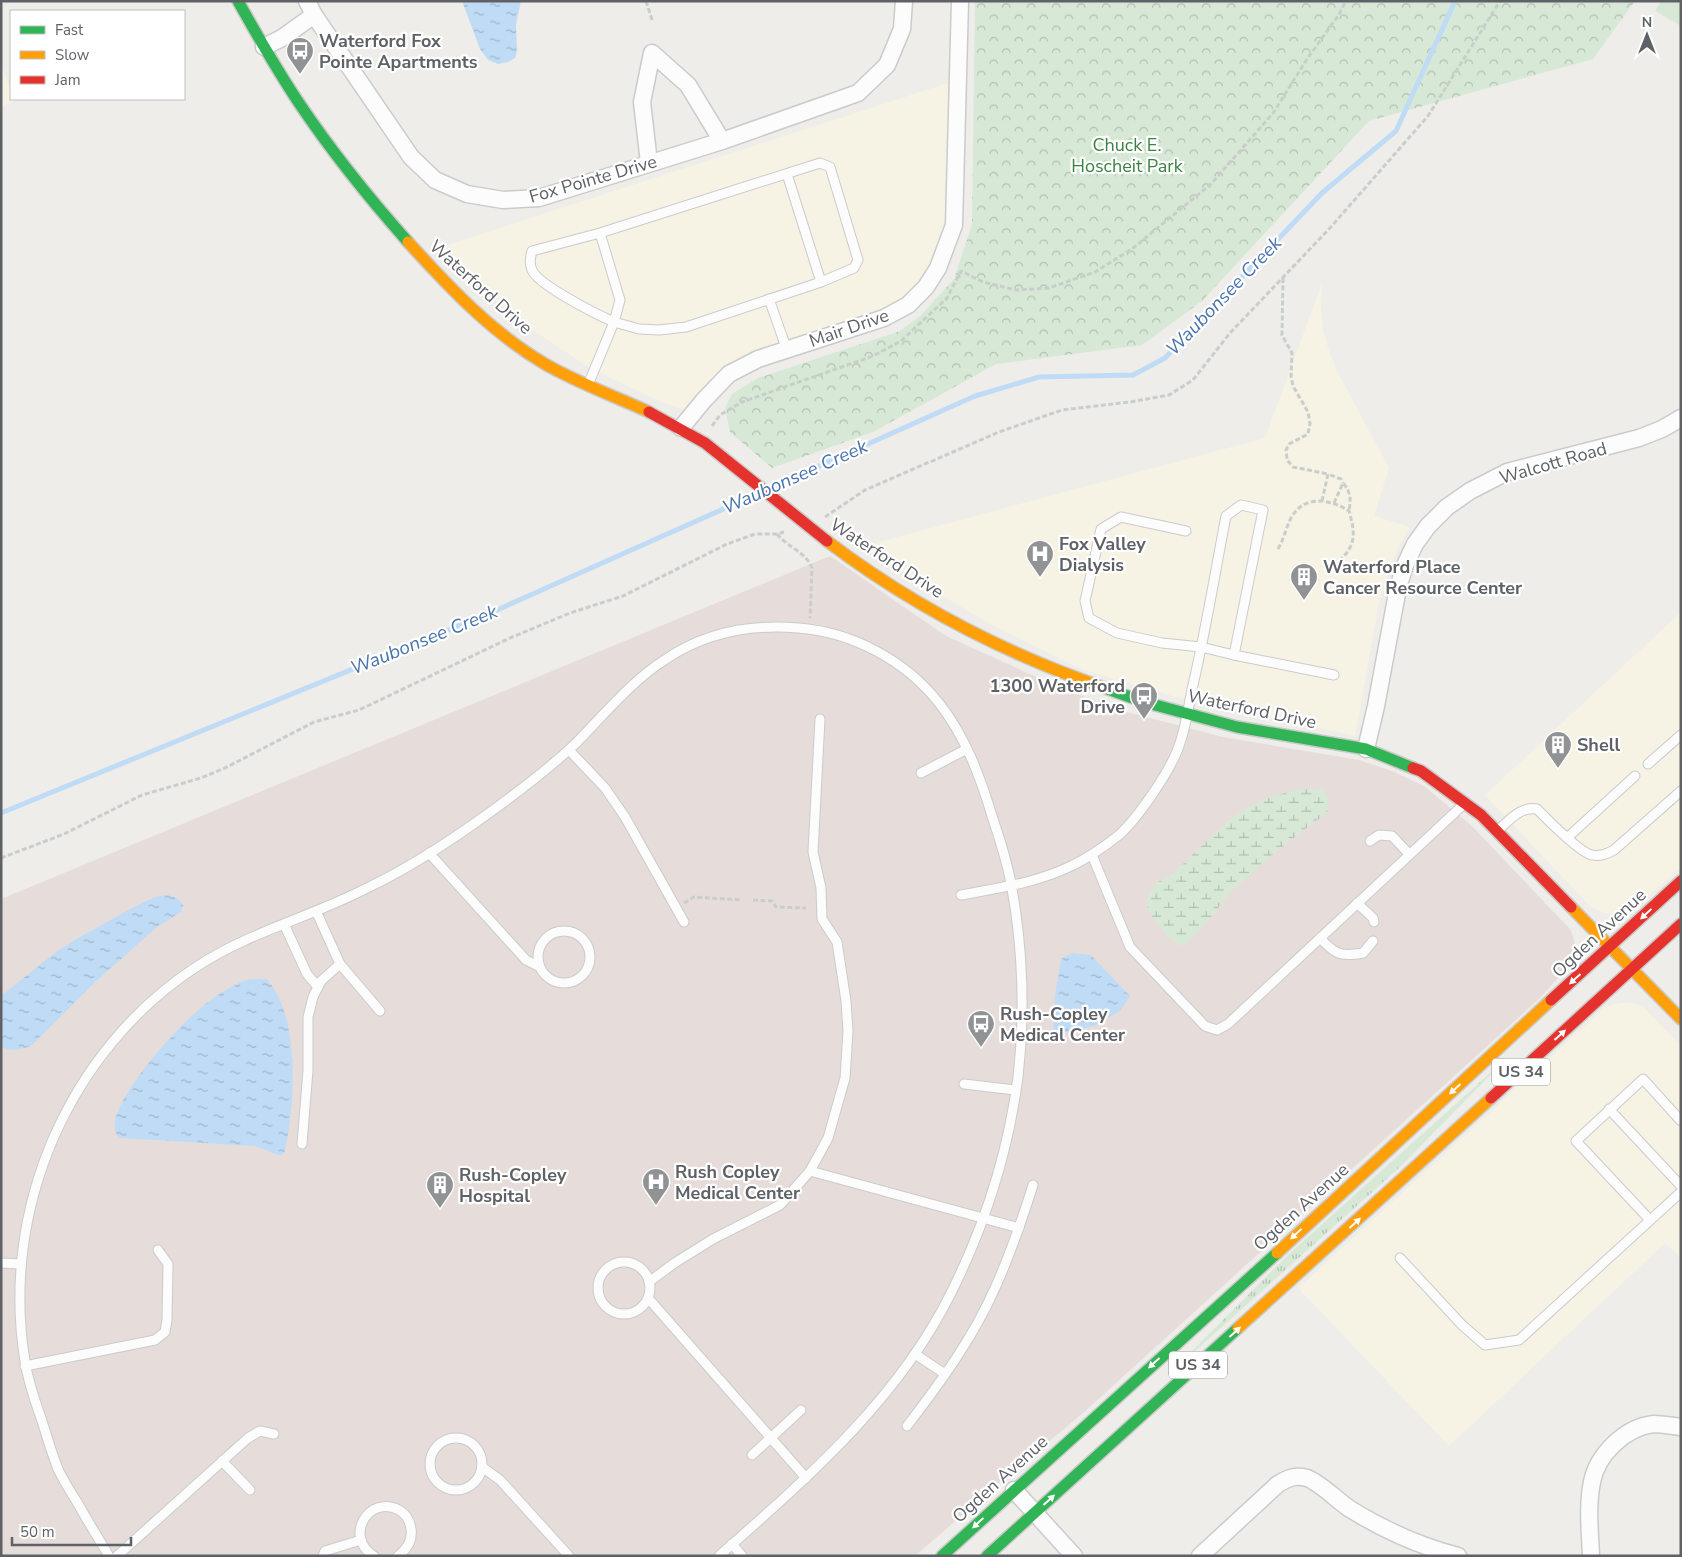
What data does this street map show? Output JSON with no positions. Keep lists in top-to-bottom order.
{
  "streets": {
    "main road": ["Waterford Drive", "Ogden Avenue", "US 34"],
    "street": ["Fox Pointe Drive", "Mair Drive", "Walcott Road"]
  },
  "crossings": [
    ["Waterford Drive", "Mair Drive"],
    ["Waterford Drive", "Walcott Road"],
    ["Waterford Drive", "Ogden Avenue"],
    ["Waterford Drive", "US 34"]
  ],
  "water": ["Waubonsee Creek"],
  "parks": ["Chuck E. Hoscheit Park"],
  "places": {
    "bus stop": ["Waterford Fox Pointe Apartments", "1300 Waterford Drive", "Rush-Copley Medical Center"],
    "hospital": ["Fox Valley Dialysis", "Rush Copley Medical Center"],
    "building": ["Waterford Place Cancer Resource Center", "Shell", "Rush-Copley Hospital"]
  },
  "legend": ["Fast", "Slow", "Jam"],
  "scale_bar": "50 m",
  "north": "top"
}
